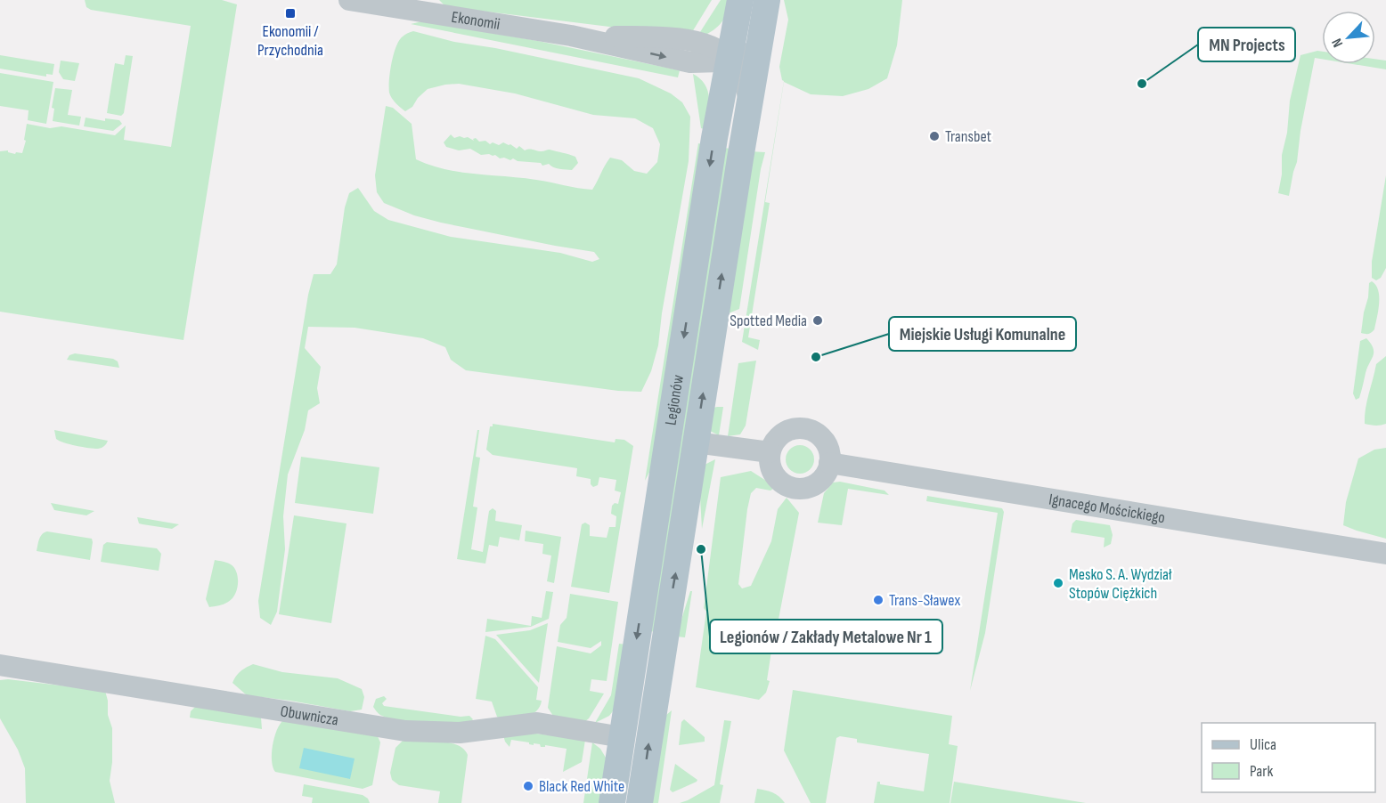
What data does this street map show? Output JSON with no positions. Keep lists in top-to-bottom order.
{
  "streets": {
    "main road": ["Legionów"],
    "street": ["Ekonomii", "Ignacego Mościckiego", "Obuwnicza"]
  },
  "crossings": [
    ["Ekonomii", "Legionów"],
    ["Legionów", "Obuwnicza"]
  ],
  "places": {
    "transit": ["Ekonomii / Przychodnia"],
    "other": [
      "MN Projects",
      "Transbet",
      "Spotted Media",
      "Miejskie Usługi Komunalne",
      "Legionów / Zakłady Metalowe Nr 1",
      "Mesko S. A. Wydział Stopów Ciężkich",
      "Trans-Sławex",
      "Black Red White"
    ]
  },
  "legend": ["Ulica", "Park"],
  "north": "bottom left"
}
